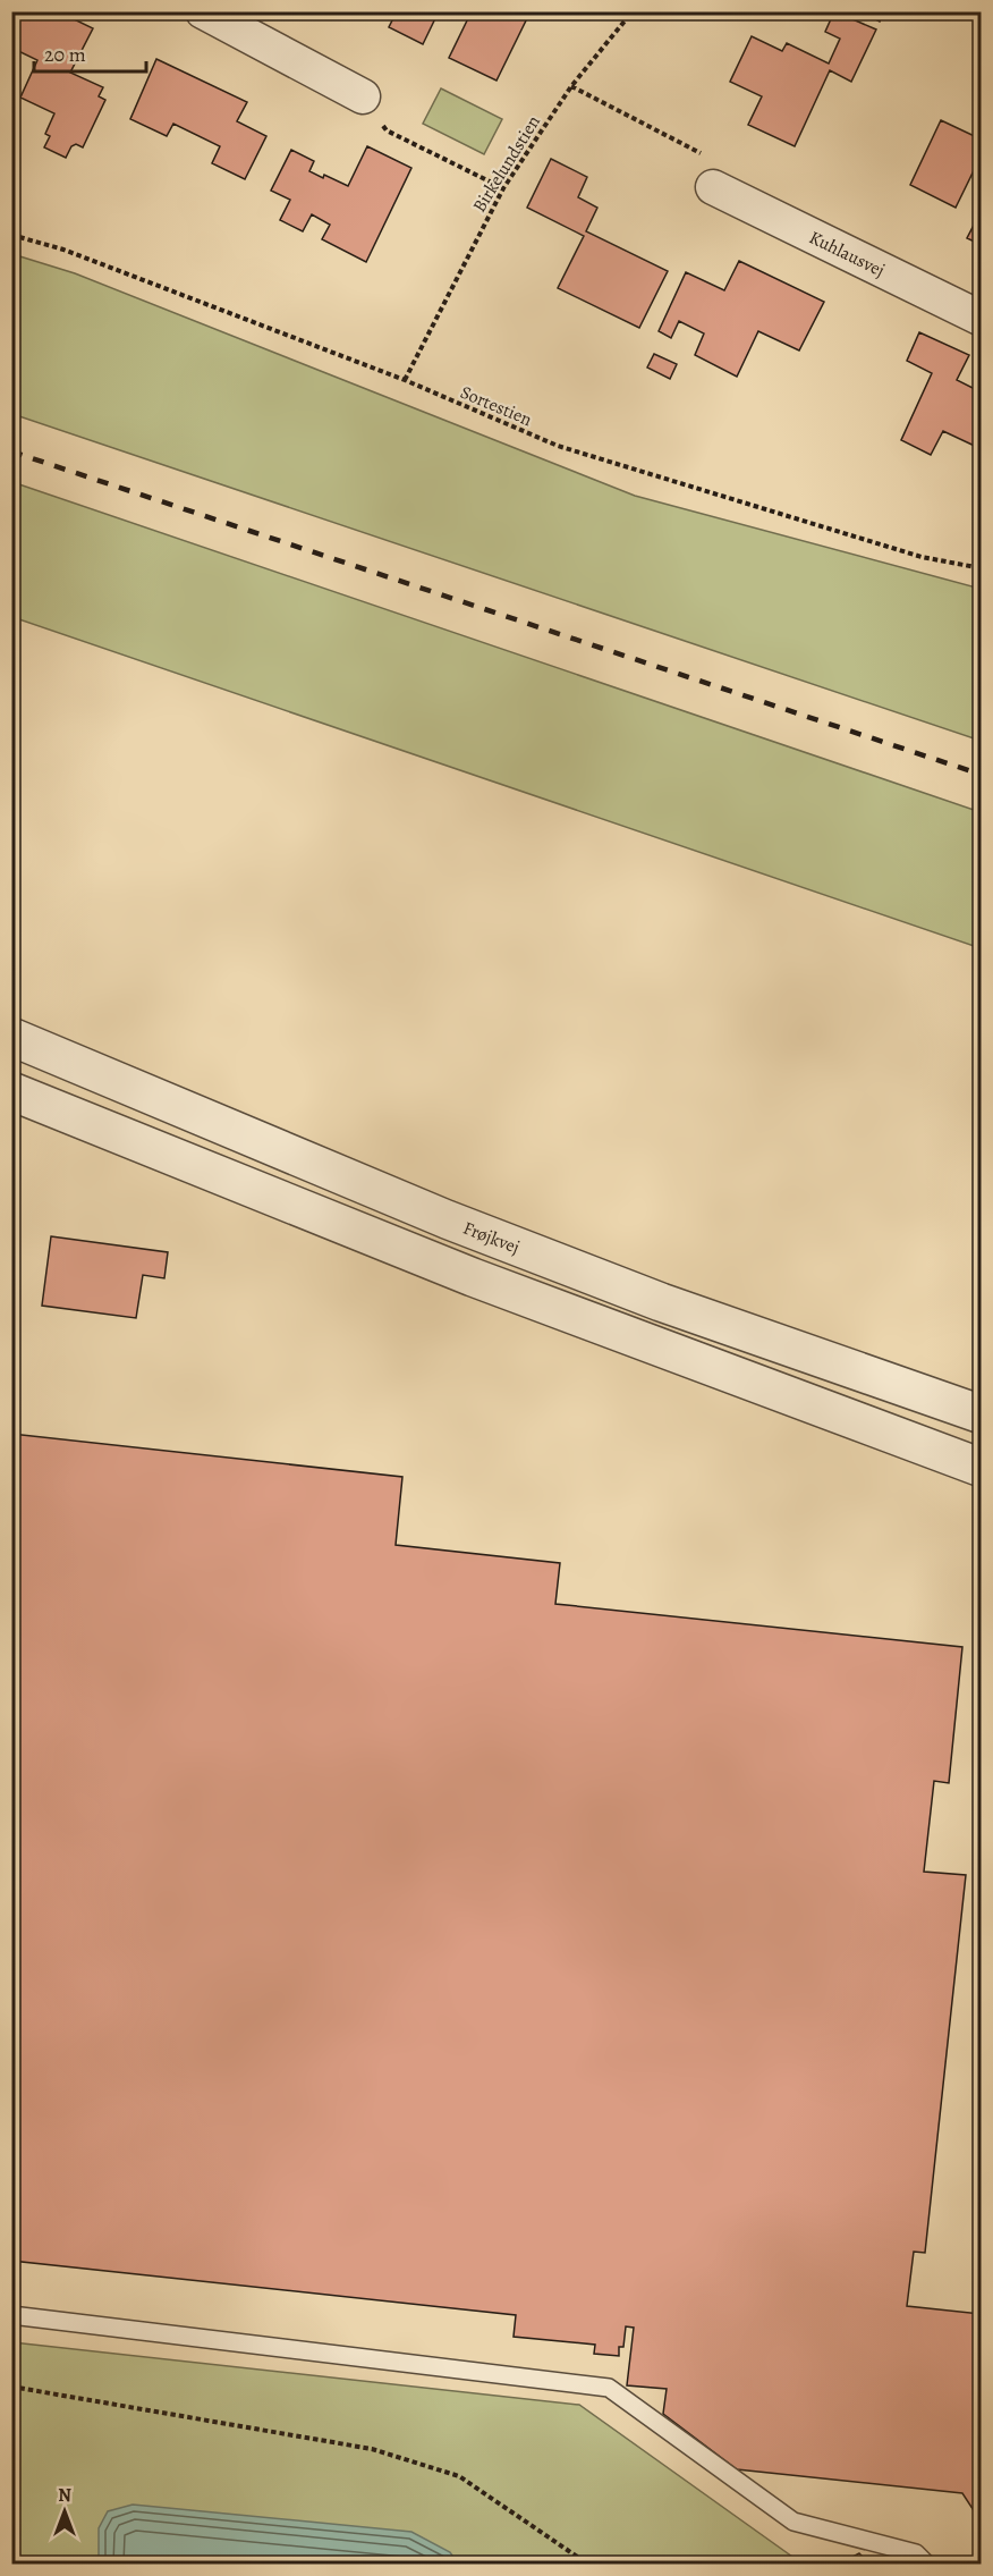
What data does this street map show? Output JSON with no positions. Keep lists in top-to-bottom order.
{
  "streets": {
    "street": ["Kuhlausvej", "Frøjkvej"],
    "path": ["Birkelundstien", "Sortestien"]
  },
  "crossings": [
    ["Birkelundstien", "Sortestien"]
  ],
  "scale_bar": "20 m",
  "north": "top"
}
